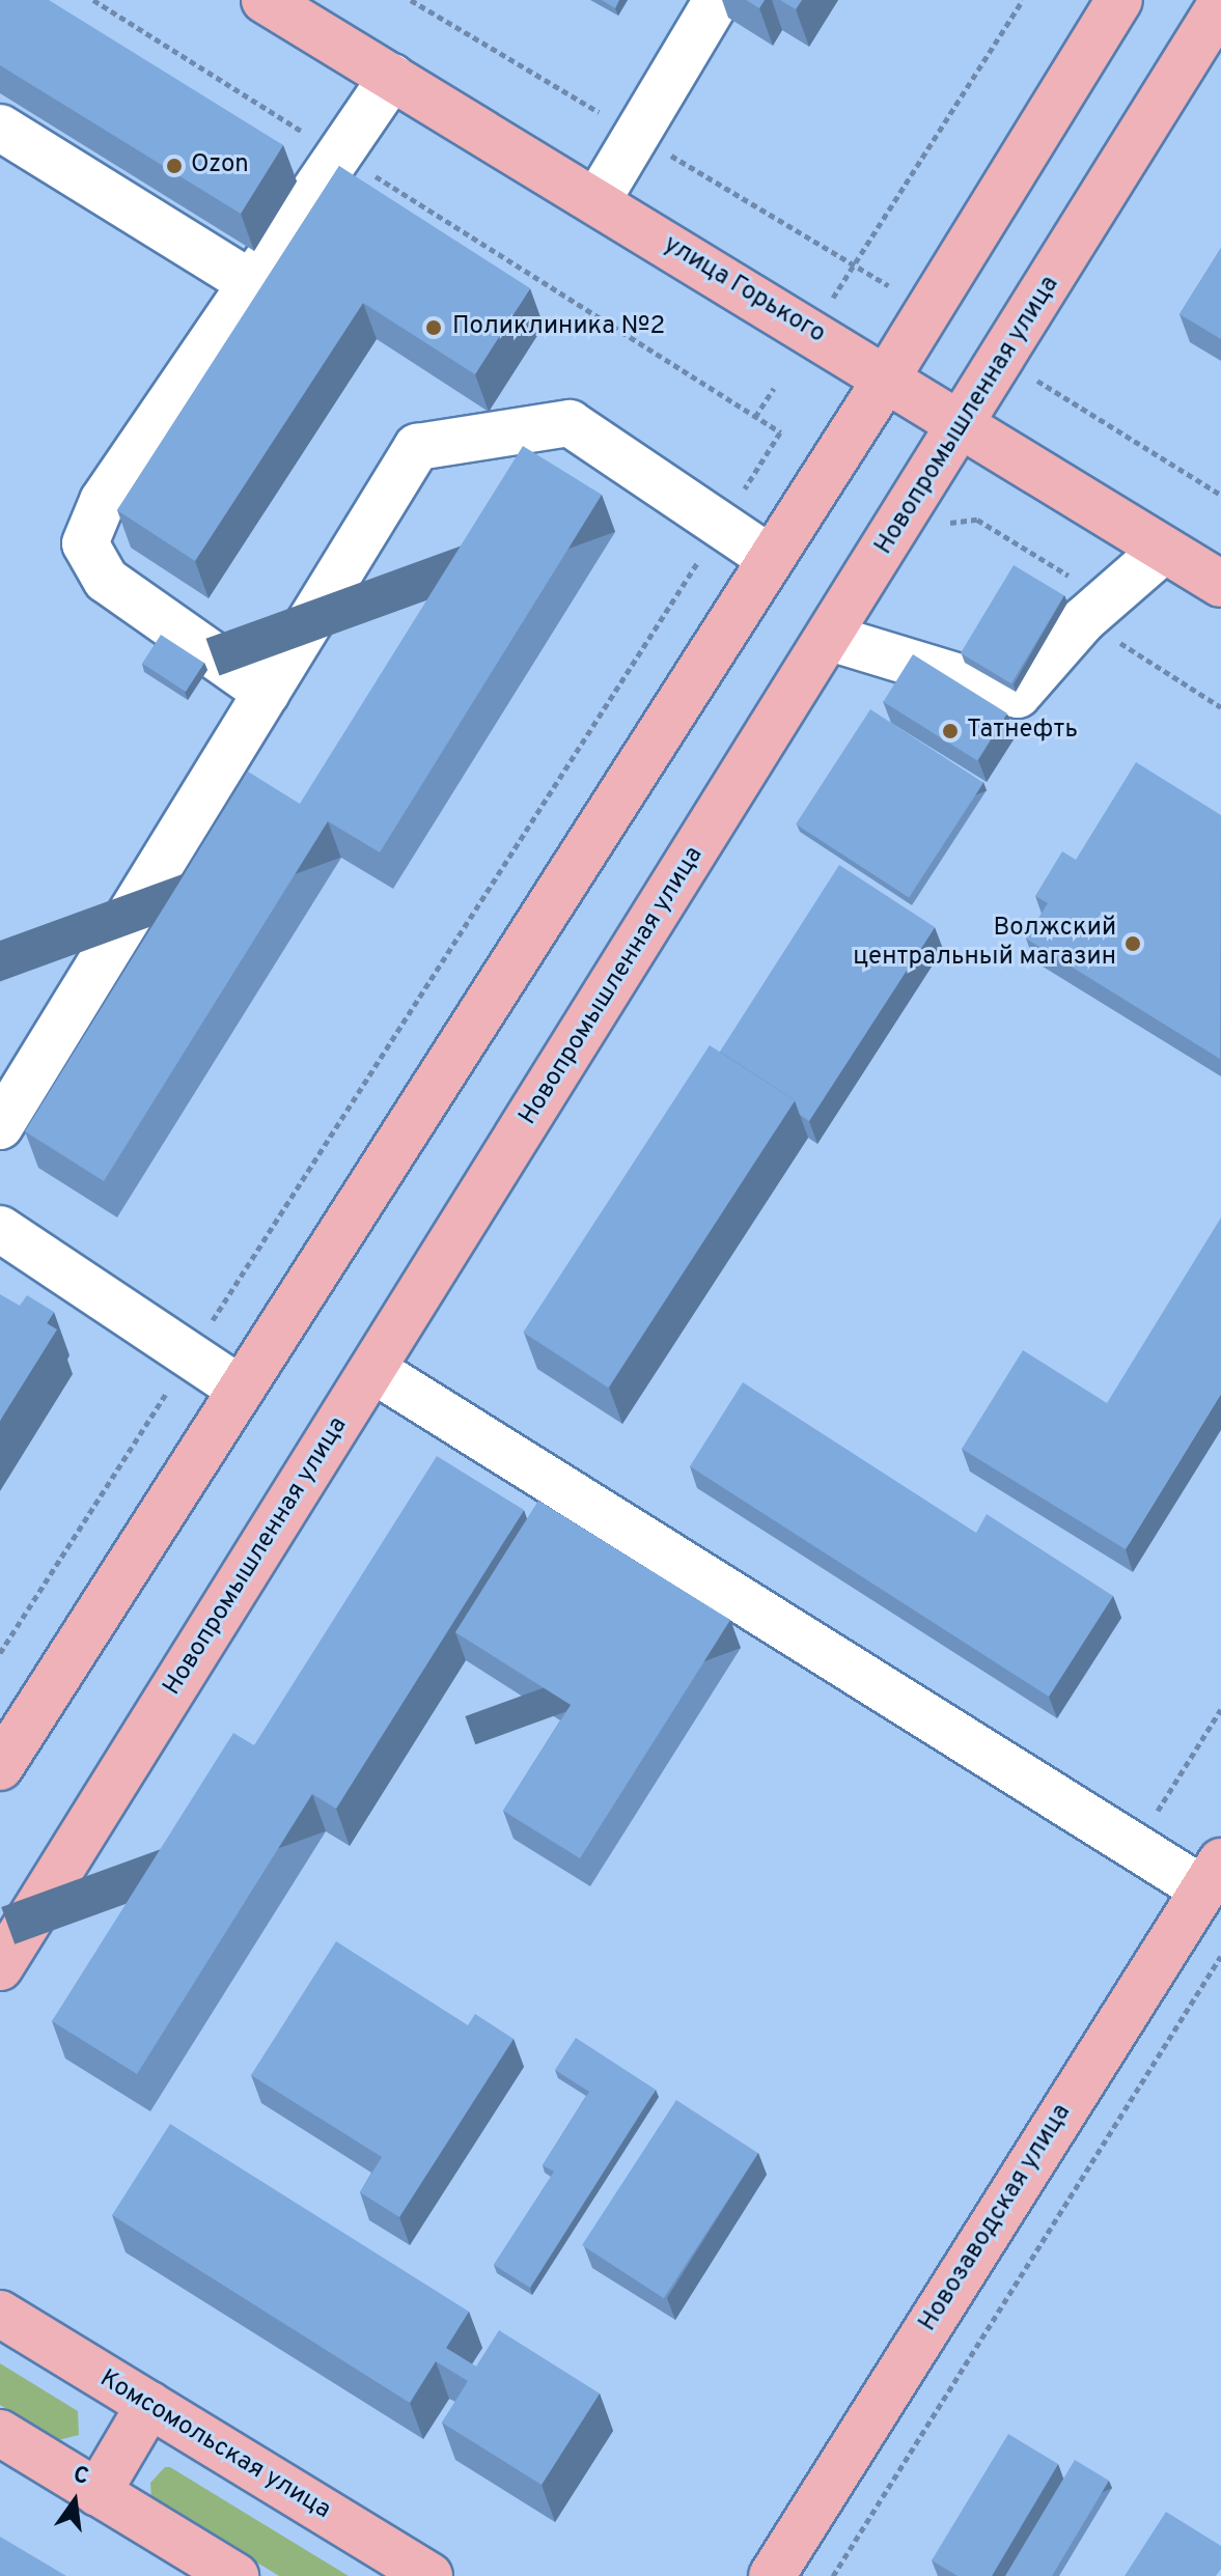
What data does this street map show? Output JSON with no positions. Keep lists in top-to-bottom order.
{
  "streets": {
    "main road": [
      "улица Горького",
      "Новопромышленная улица",
      "Новозаводская улица",
      "Комсомольская улица"
    ]
  },
  "crossings": [
    ["улица Горького", "Новопромышленная улица"]
  ],
  "places": [
    "Ozon",
    "Поликлиника №2",
    "Татнефть",
    "Волжский центральный магазин"
  ],
  "north": "top"
}
